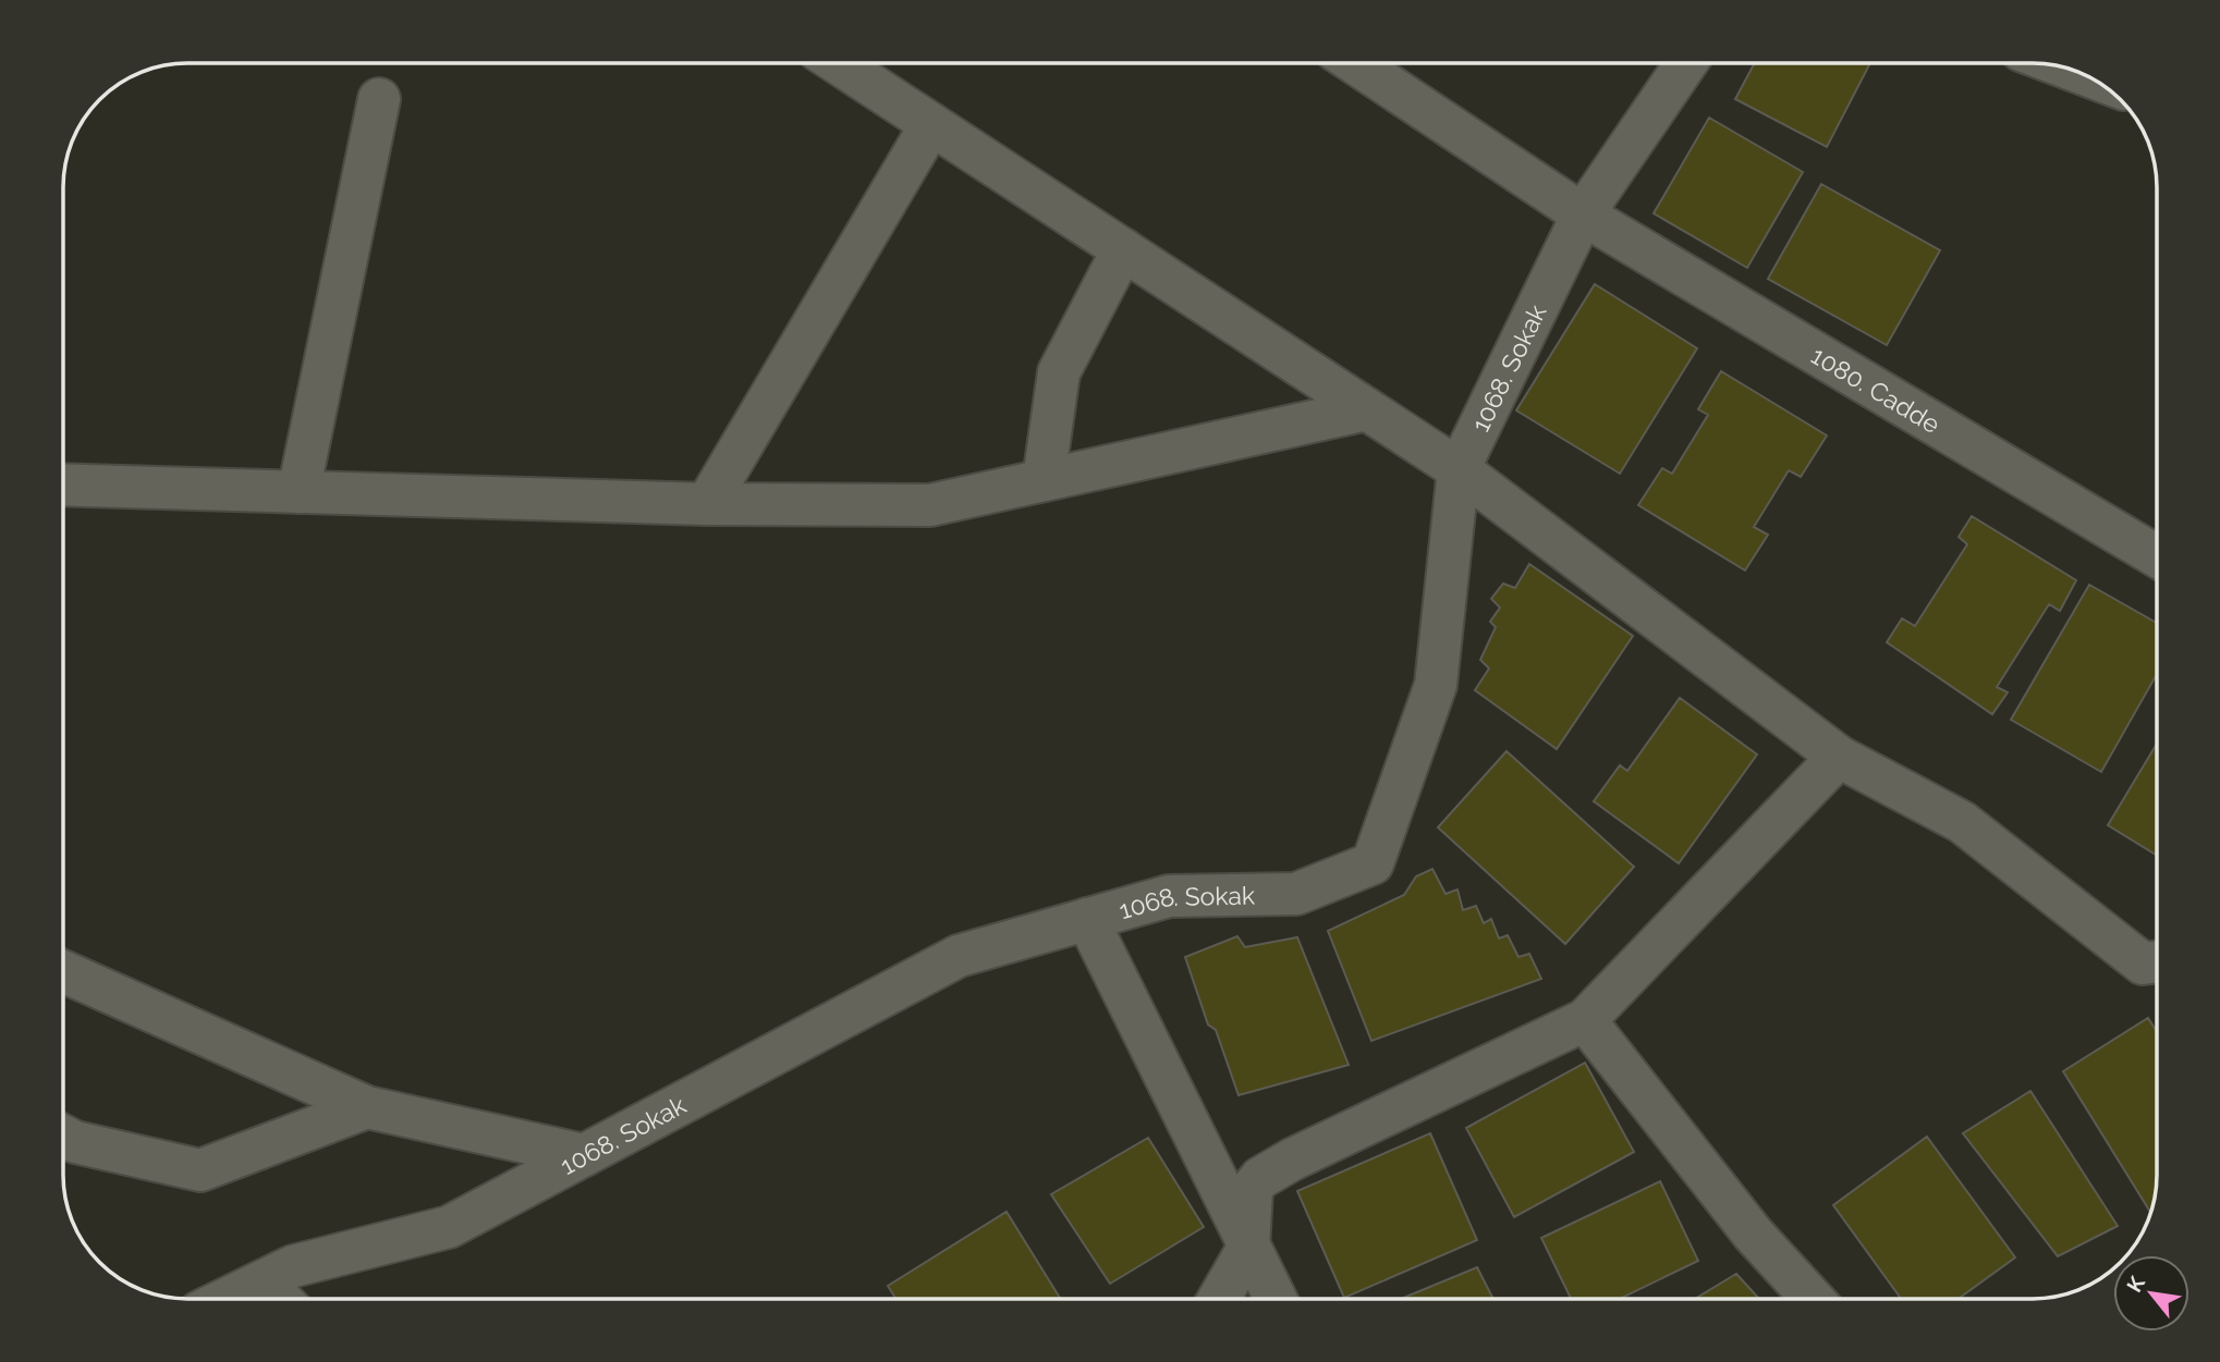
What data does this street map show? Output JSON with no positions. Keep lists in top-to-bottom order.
{
  "streets": {
    "street": ["1068. Sokak", "1080. Cadde"]
  },
  "crossings": [
    ["1068. Sokak", "1080. Cadde"]
  ],
  "north": "top left"
}
